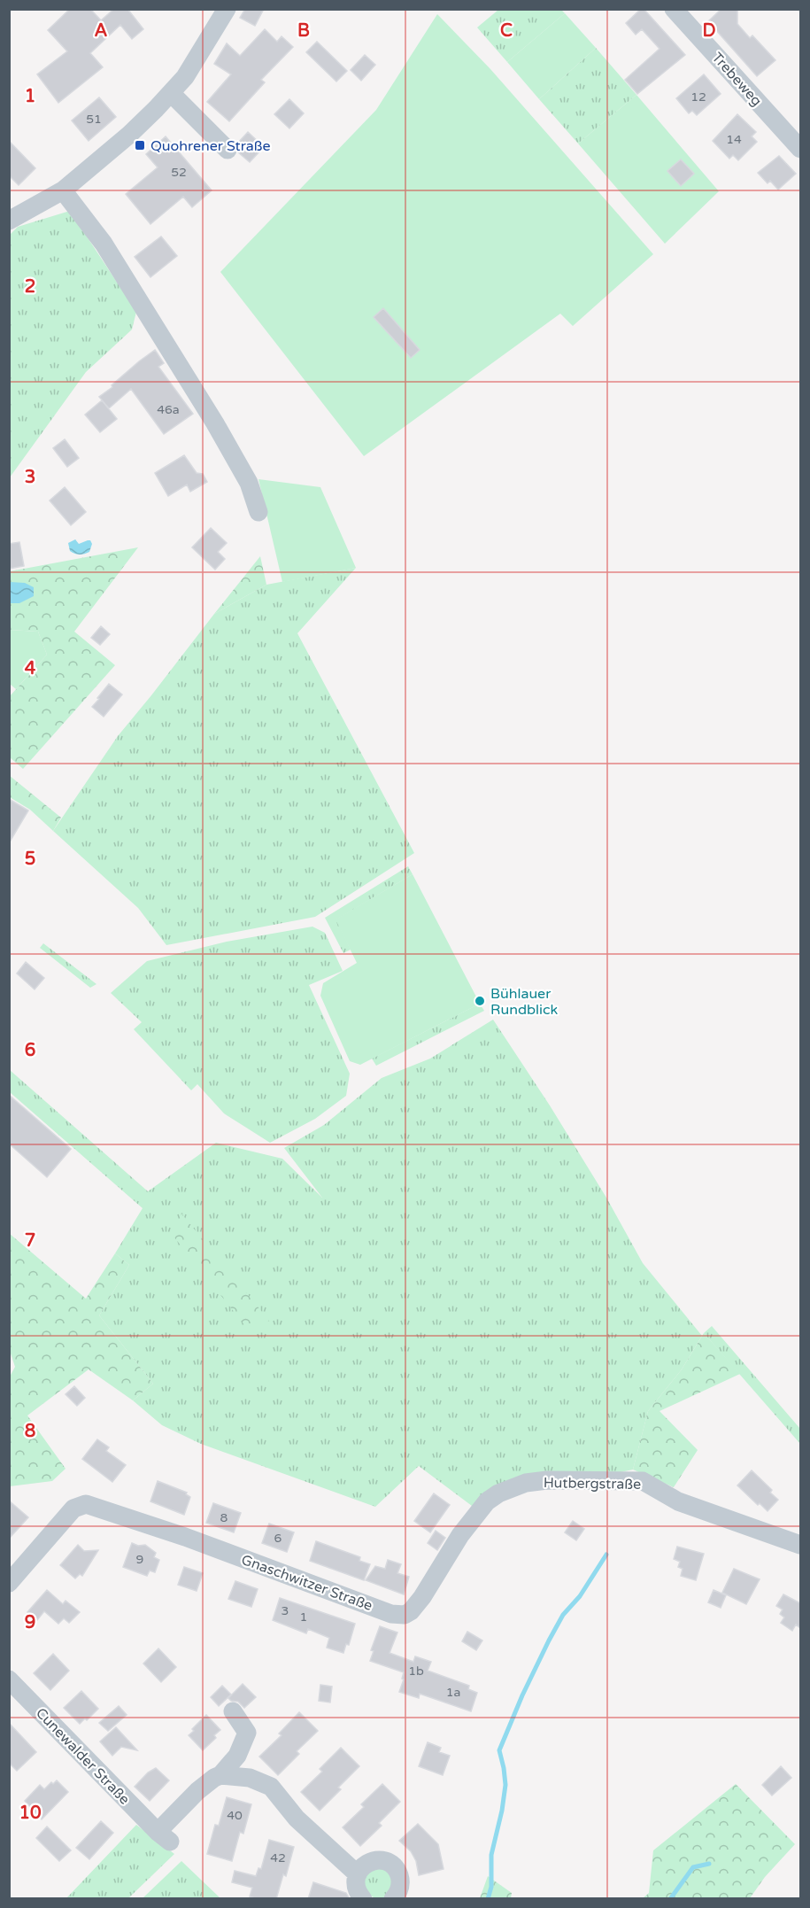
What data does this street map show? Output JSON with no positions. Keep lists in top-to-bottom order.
{
  "streets": {
    "street": [
      "Trebeweg",
      "Hutbergstraße",
      "Gnaschwitzer Straße",
      "Cunewalder Straße"
    ]
  },
  "crossings": [
    ["Hutbergstraße", "Gnaschwitzer Straße"]
  ],
  "places": {
    "transit": ["Quohrener Straße"],
    "other": ["Bühlauer Rundblick"]
  },
  "house_numbers": [
    "12",
    "51",
    "14",
    "52",
    "46a",
    "8",
    "6",
    "9",
    "3",
    "1",
    "1b",
    "1a",
    "40",
    "42"
  ],
  "grid": {
    "columns": [
      "A",
      "B",
      "C",
      "D"
    ],
    "rows": [
      "1",
      "2",
      "3",
      "4",
      "5",
      "6",
      "7",
      "8",
      "9",
      "10"
    ]
  }
}
